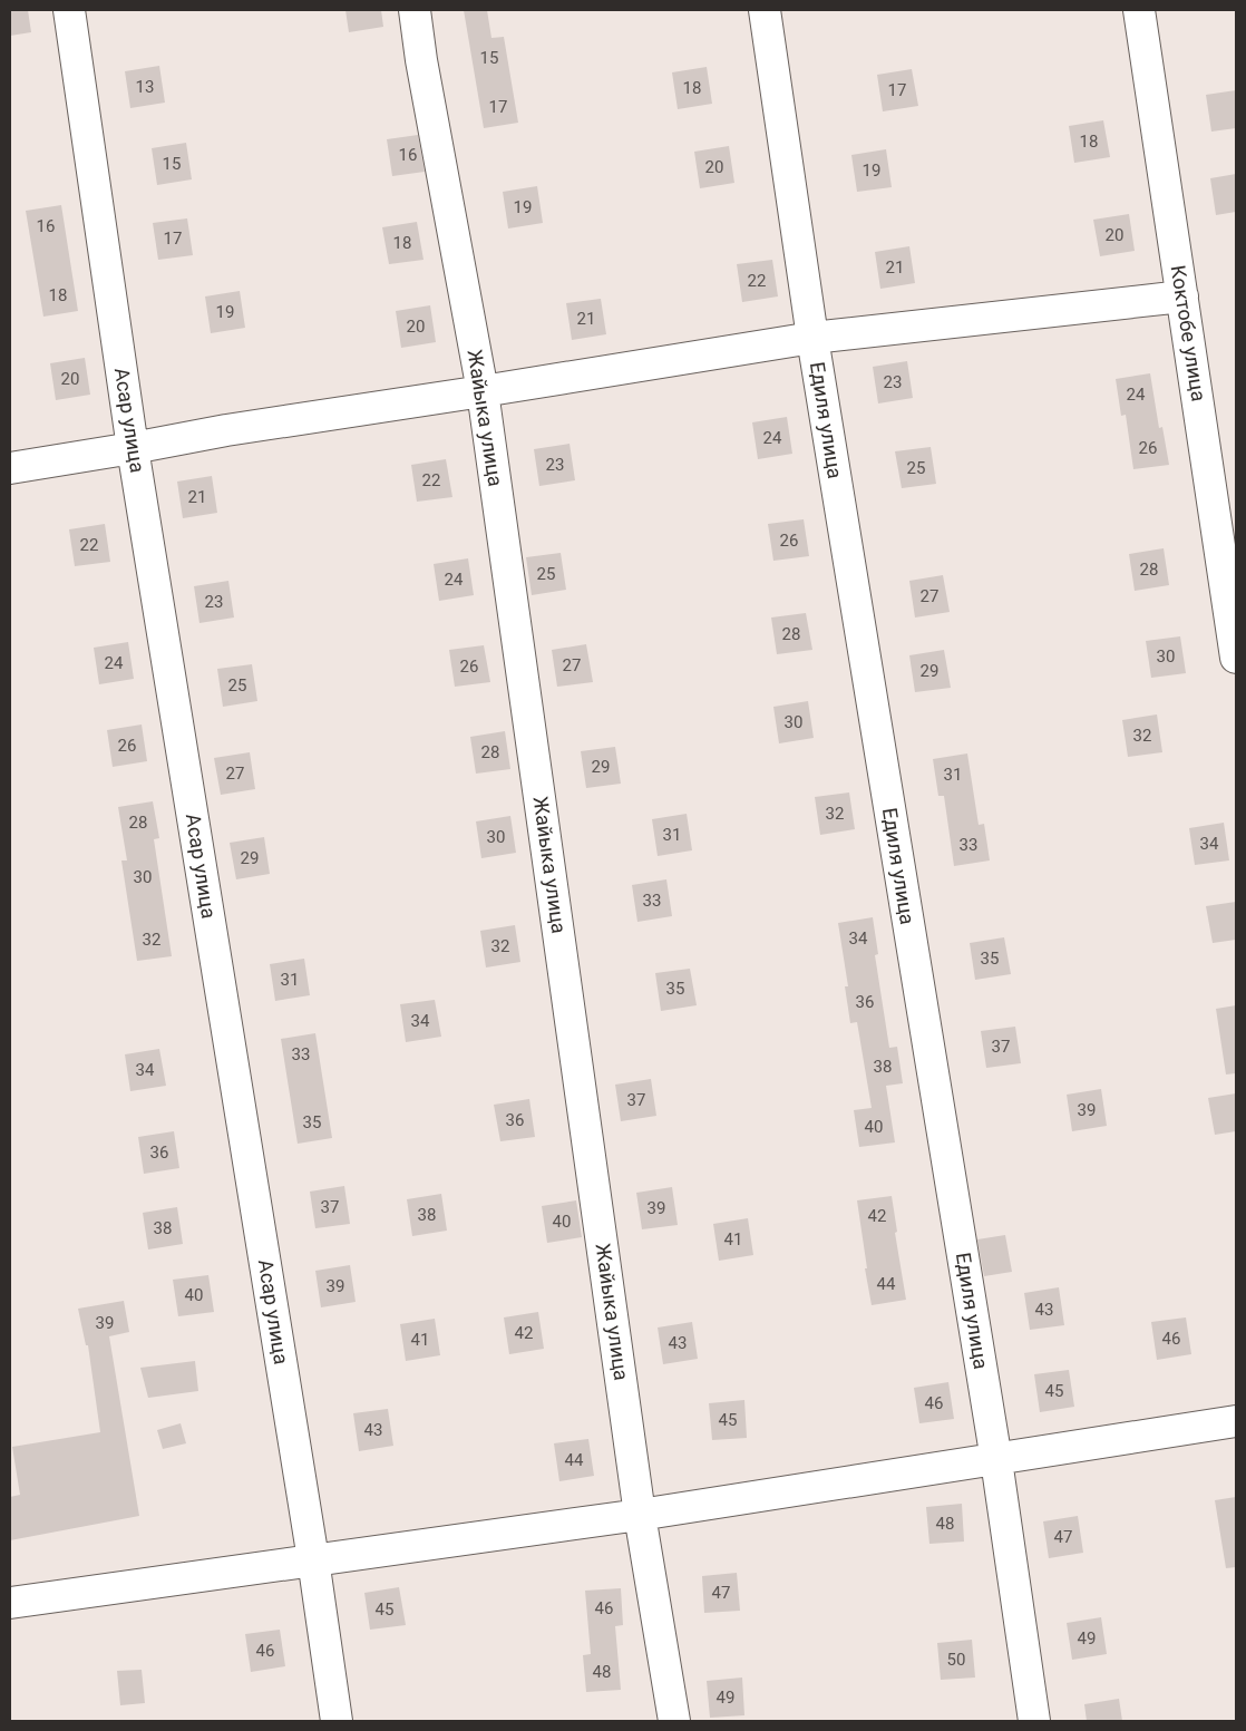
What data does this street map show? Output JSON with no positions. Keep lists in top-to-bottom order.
{
  "streets": {
    "street": [
      "Коктобе улица",
      "Жайыка улица",
      "Асар улица",
      "Едиля улица"
    ]
  },
  "house_numbers": [
    "15",
    "13",
    "18",
    "17",
    "17",
    "18",
    "16",
    "15",
    "20",
    "19",
    "19",
    "16",
    "20",
    "17",
    "18",
    "21",
    "22",
    "18",
    "19",
    "21",
    "20",
    "20",
    "23",
    "24",
    "24",
    "26",
    "23",
    "25",
    "22",
    "21",
    "26",
    "22",
    "28",
    "25",
    "24",
    "27",
    "23",
    "28",
    "30",
    "24",
    "27",
    "26",
    "29",
    "25",
    "30",
    "32",
    "26",
    "28",
    "29",
    "27",
    "31",
    "32",
    "28",
    "31",
    "30",
    "34",
    "33",
    "29",
    "30",
    "33",
    "34",
    "32",
    "32",
    "35",
    "31",
    "35",
    "36",
    "34",
    "37",
    "33",
    "38",
    "34",
    "37",
    "39",
    "36",
    "35",
    "40",
    "36",
    "37",
    "39",
    "38",
    "42",
    "40",
    "38",
    "41",
    "44",
    "39",
    "40",
    "43",
    "39",
    "42",
    "46",
    "41",
    "43",
    "45",
    "46",
    "45",
    "43",
    "44",
    "48",
    "47",
    "47",
    "46",
    "45",
    "49",
    "46",
    "50",
    "48",
    "49"
  ]
}
